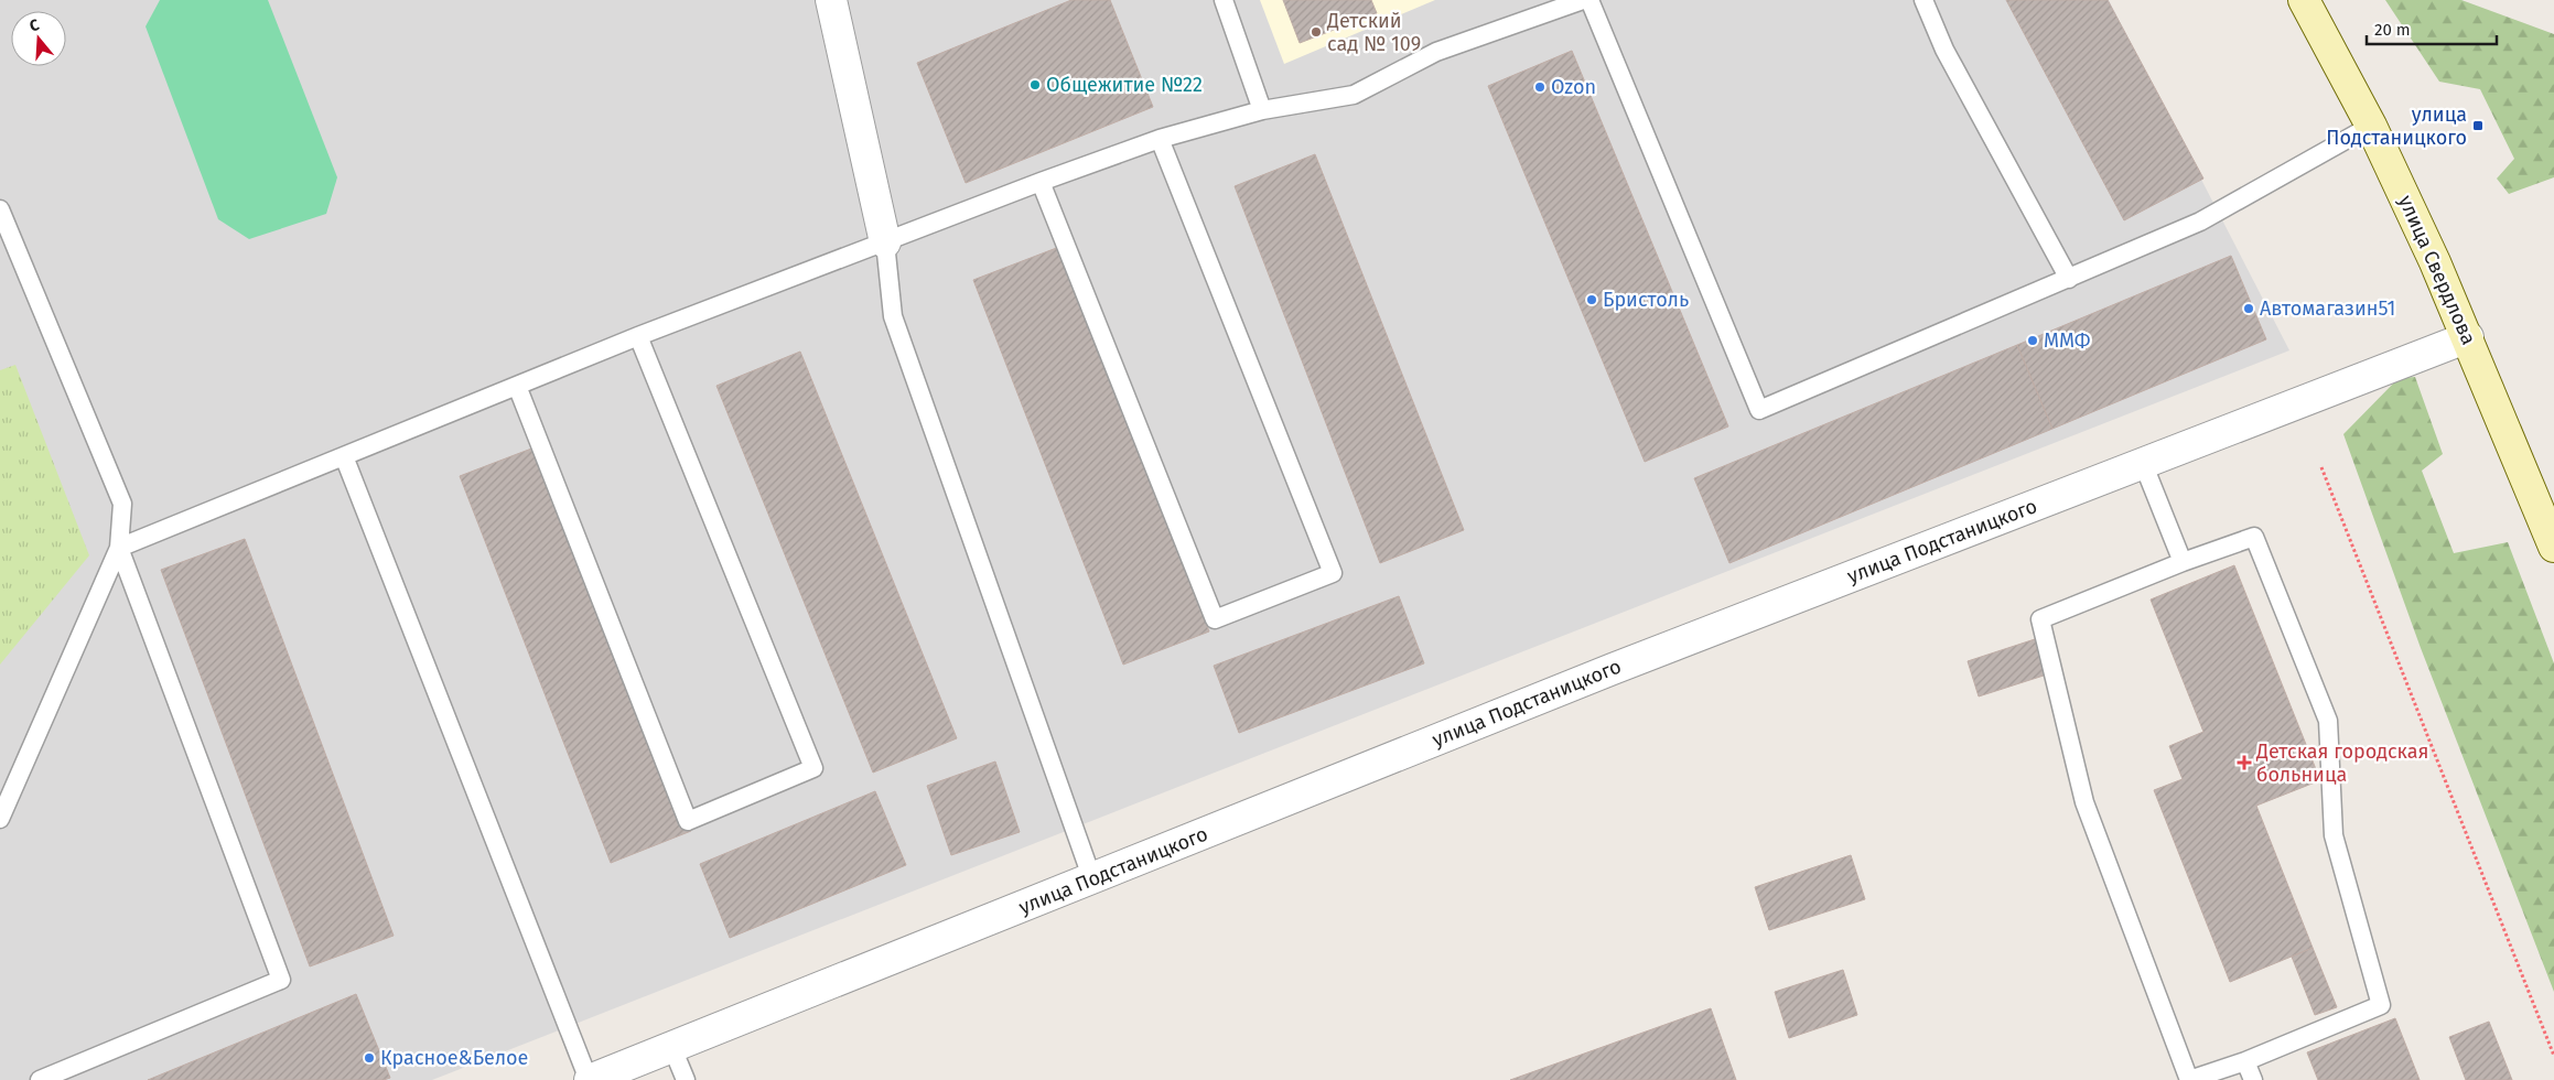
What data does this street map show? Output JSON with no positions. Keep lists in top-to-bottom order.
{
  "streets": {
    "street": ["улица Свердлова", "улица Подстаницкого"]
  },
  "crossings": [
    ["улица Свердлова", "улица Подстаницкого"]
  ],
  "places": {
    "other": [
      "Детский сад № 109",
      "Общежитие №22",
      "Ozon",
      "Бристоль",
      "Автомагазин51",
      "ММФ",
      "Красное&Белое"
    ],
    "transit": ["улица Подстаницкого"],
    "health": ["Детская городская больница"]
  },
  "scale_bar": "20 m",
  "north": "top"
}
